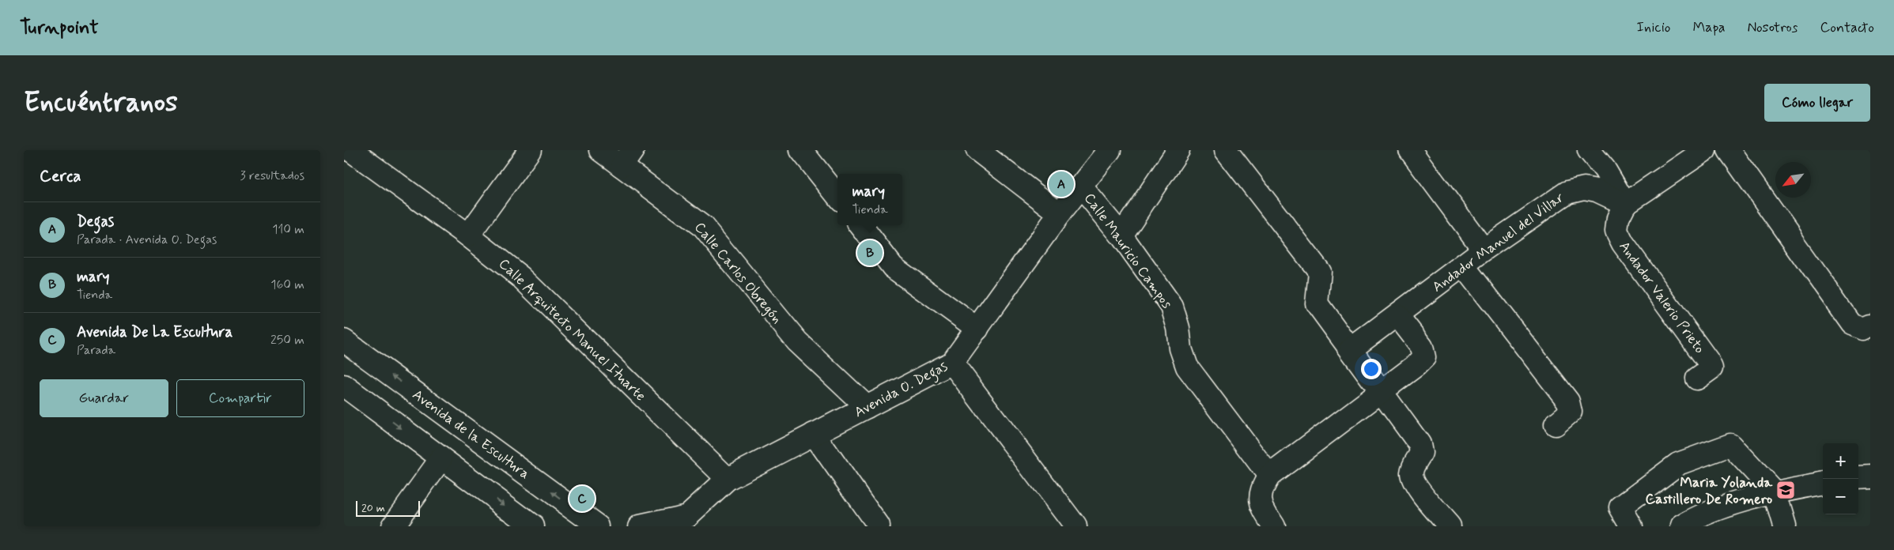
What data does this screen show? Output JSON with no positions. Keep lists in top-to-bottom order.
{
  "streets": {
    "street": [
      "Andador Manuel del Villar",
      "Calle Mauricio Campos",
      "Calle Carlos Obregón",
      "Andador Valerio Prieto",
      "Calle Arquitecto Manuel Ituarte",
      "Avenida O. Degas",
      "Avenida de la Escultura"
    ]
  },
  "crossings": [
    ["Andador Manuel del Villar", "Andador Valerio Prieto"],
    ["Calle Mauricio Campos", "Avenida O. Degas"],
    ["Calle Carlos Obregón", "Avenida O. Degas"],
    ["Calle Arquitecto Manuel Ituarte", "Avenida O. Degas"]
  ],
  "places": {
    "school or university": ["Maria Yolanda Castillero De Romero"]
  },
  "scale_bar": "20 m",
  "north": "bottom left",
  "page": {
    "header": "Turnpoint",
    "nav": [
      "Inicio",
      "Mapa",
      "Nosotros",
      "Contacto"
    ],
    "buttons": [
      "Cómo llegar",
      ["Guardar", "Compartir"]
    ],
    "title": "Encuéntranos",
    "heading": ["Cerca", "3 resultados"],
    "pins": ["A", "B", "C"],
    "popup": ["mary", "Tienda"],
    "list": [
      {
        "mark": "A",
        "name": "Degas",
        "note": "Parada · Avenida O. Degas",
        "value": "110 m"
      },
      {
        "mark": "B",
        "name": "mary",
        "note": "Tienda",
        "value": "160 m"
      },
      {
        "mark": "C",
        "name": "Avenida De La Escultura",
        "note": "Parada",
        "value": "250 m"
      }
    ],
    "map_buttons": ["+", "−"],
    "scale": "20 m"
  }
}
